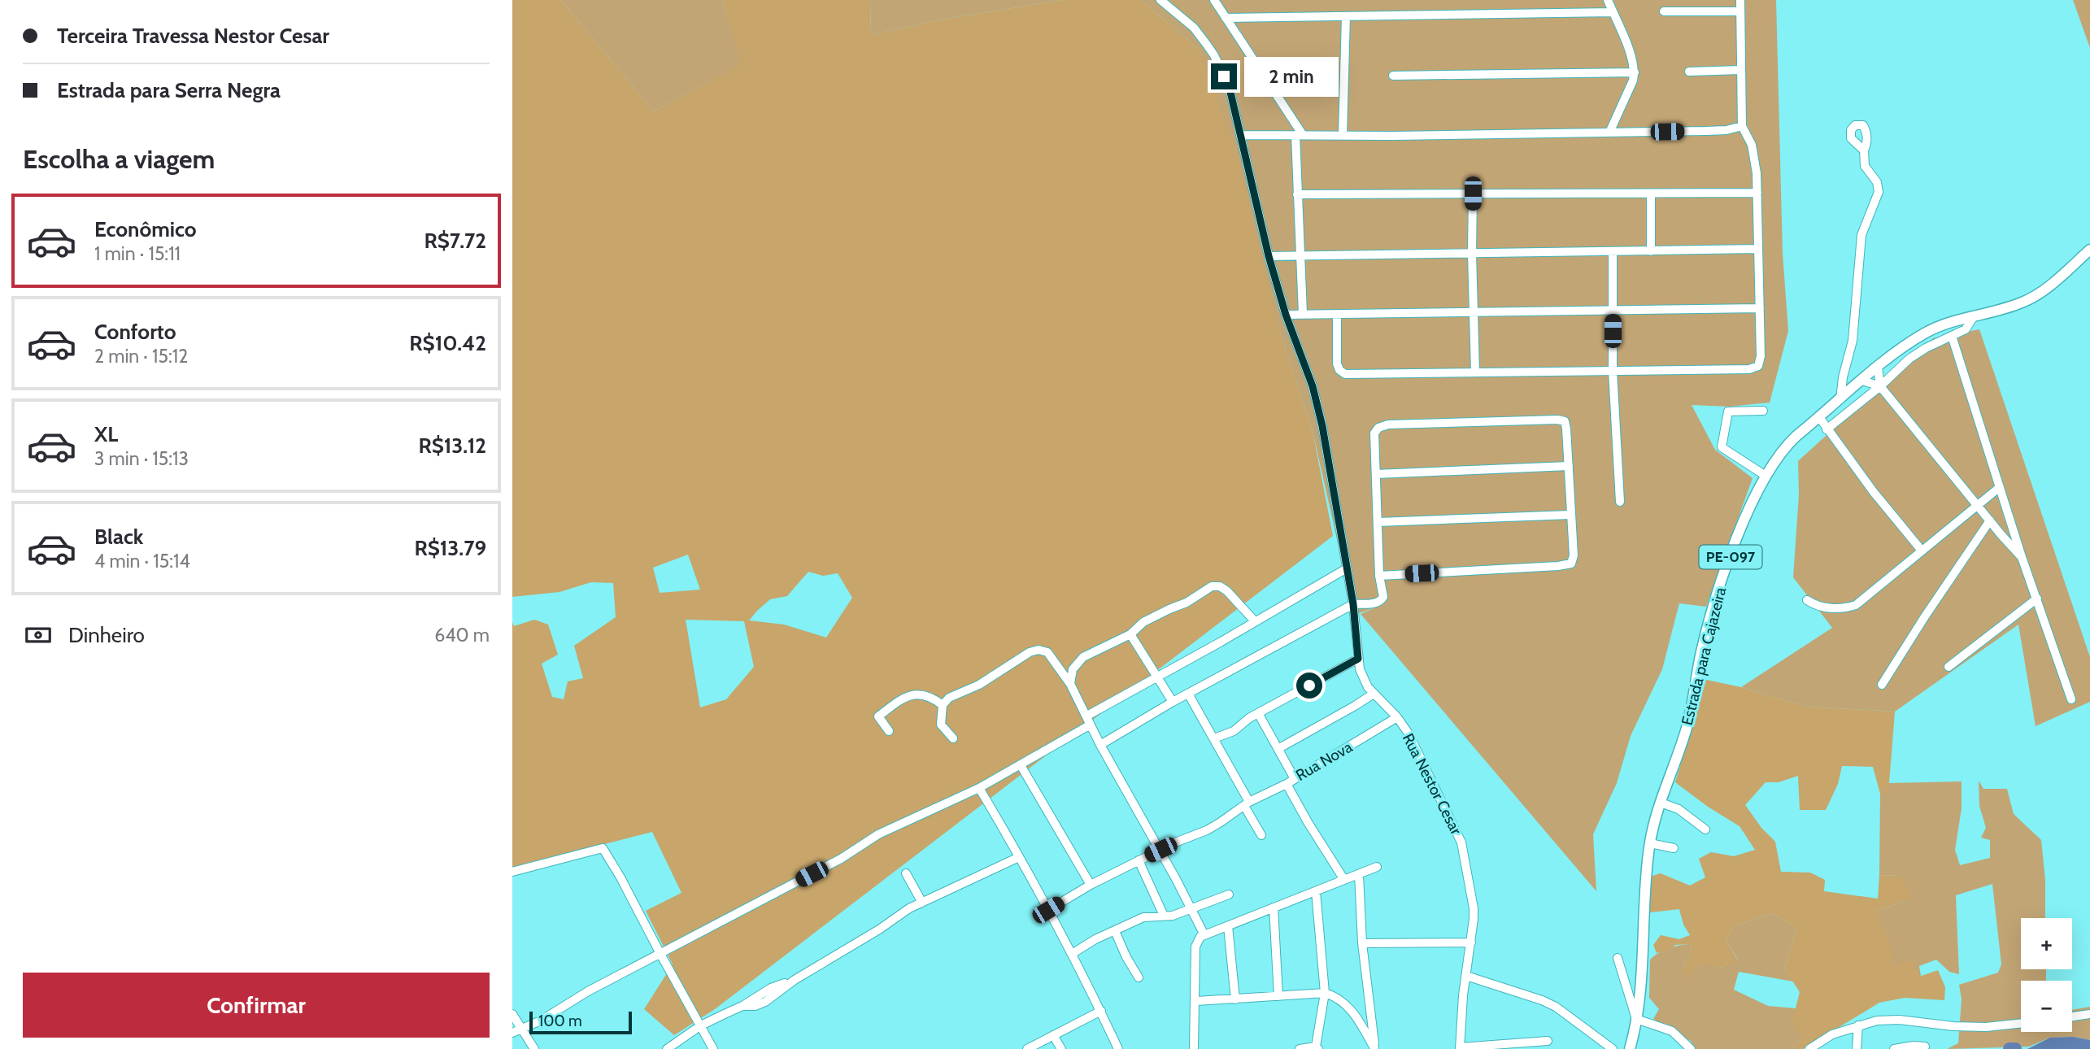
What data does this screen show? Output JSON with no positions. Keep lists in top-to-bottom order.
{
  "streets": {
    "main road": ["PE-097", "Estrada para Cajazeira"],
    "street": ["Rua Nova", "Rua Nestor Cesar"]
  },
  "crossings": [
    ["Rua Nova", "Rua Nestor Cesar"]
  ],
  "scale_bar": "100 m",
  "page": {
    "banner": ["Terceira Travessa Nestor Cesar", "Estrada para Serra Negra"],
    "bubble": "2 min",
    "heading": "Escolha a viagem",
    "list": [
      {
        "name": "Econômico",
        "note": "1 min · 15:11",
        "value": "R$7.72"
      },
      {
        "name": "Conforto",
        "note": "2 min · 15:12",
        "value": "R$10.42"
      },
      {
        "name": "XL",
        "note": "3 min · 15:13",
        "value": "R$13.12"
      },
      {
        "name": "Black",
        "note": "4 min · 15:14",
        "value": "R$13.79"
      }
    ],
    "pay": ["Dinheiro", "640 m"],
    "map_buttons": ["+", "−"],
    "buttons": "Confirmar",
    "scale": "100 m"
  }
}
